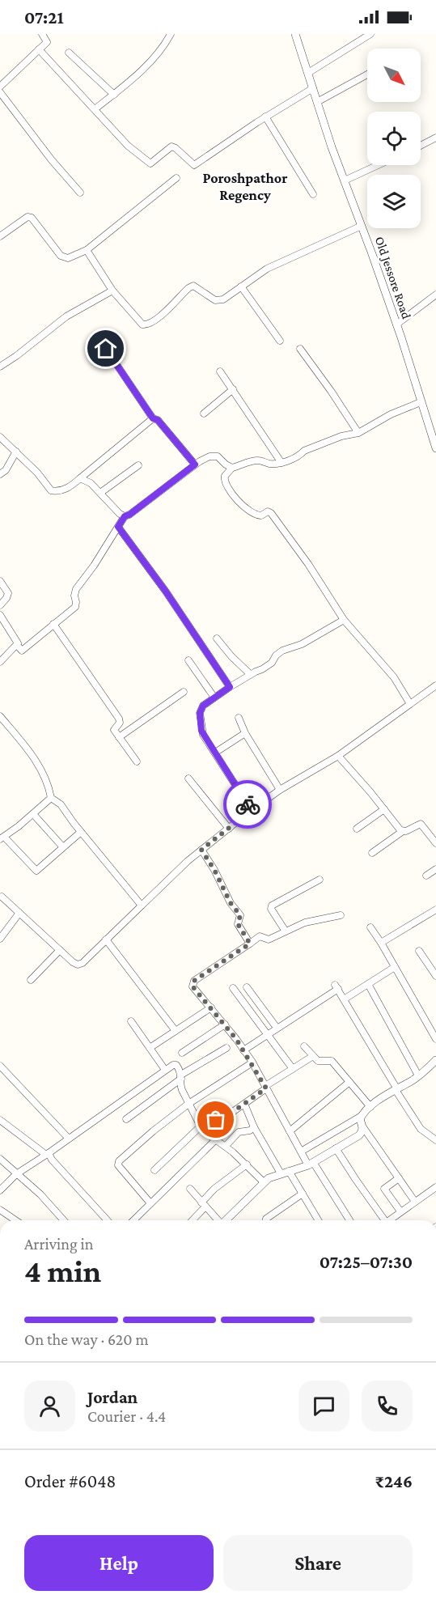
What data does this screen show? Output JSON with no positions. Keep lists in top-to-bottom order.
{
  "streets": {
    "street": ["Old Jessore Road"]
  },
  "districts": ["Poroshpathor Regency"],
  "north": "bottom right",
  "page": {
    "status": "07:21",
    "heading": ["4 min", "Arriving in", "07:25–07:30"],
    "panel": [
      "Jordan",
      "Courier · 4.4",
      "Order #6048",
      "₹246"
    ],
    "bar": "On the way · 620 m",
    "buttons": ["Help", "Share"]
  }
}
